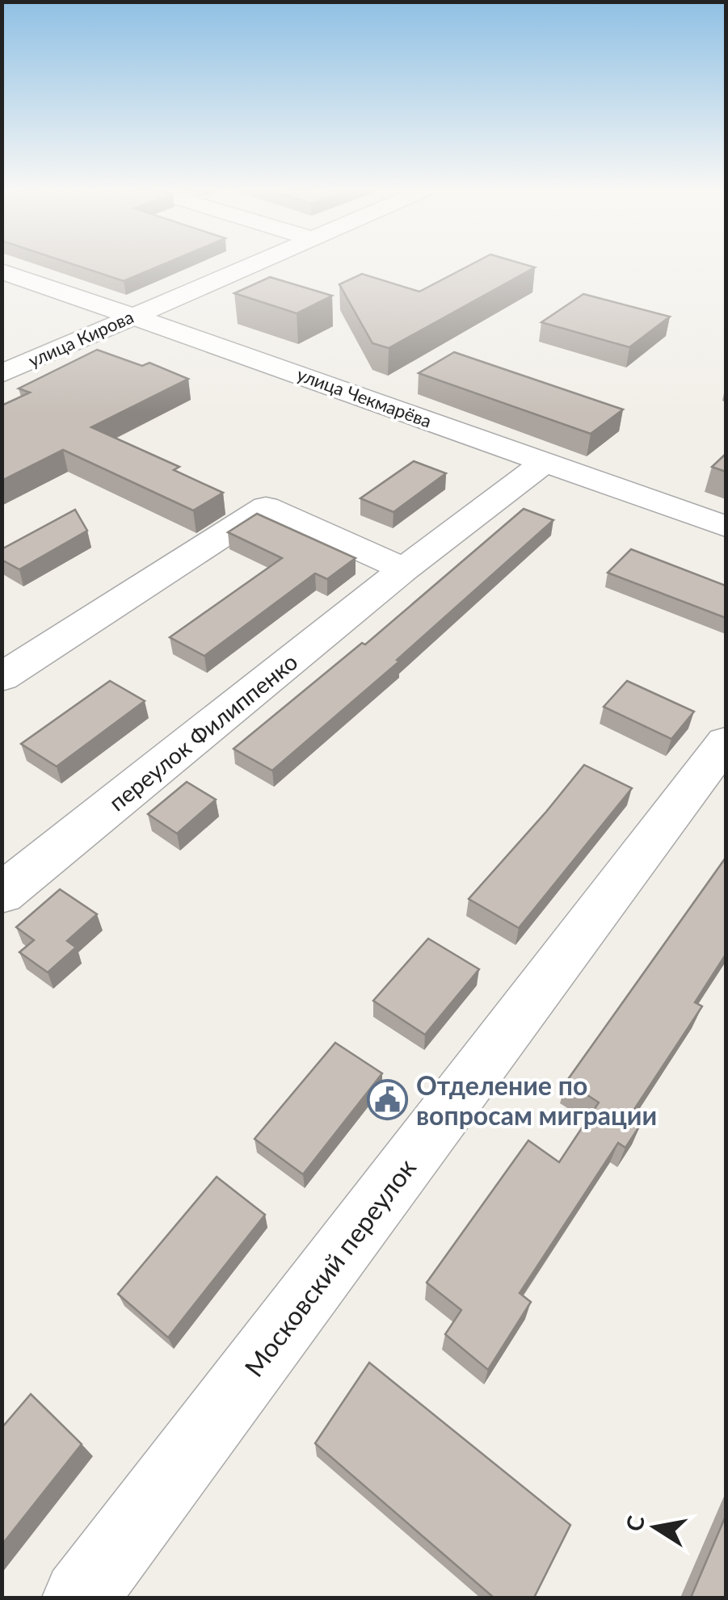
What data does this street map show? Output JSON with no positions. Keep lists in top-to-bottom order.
{
  "streets": {
    "street": [
      "улица Кирова",
      "улица Чекмарёва",
      "переулок Филиппенко",
      "Московский переулок"
    ]
  },
  "crossings": [
    ["улица Кирова", "улица Чекмарёва"],
    ["улица Чекмарёва", "переулок Филиппенко"]
  ],
  "places": {
    "public building": ["Отделение по вопросам миграции"]
  },
  "north": "left"
}
